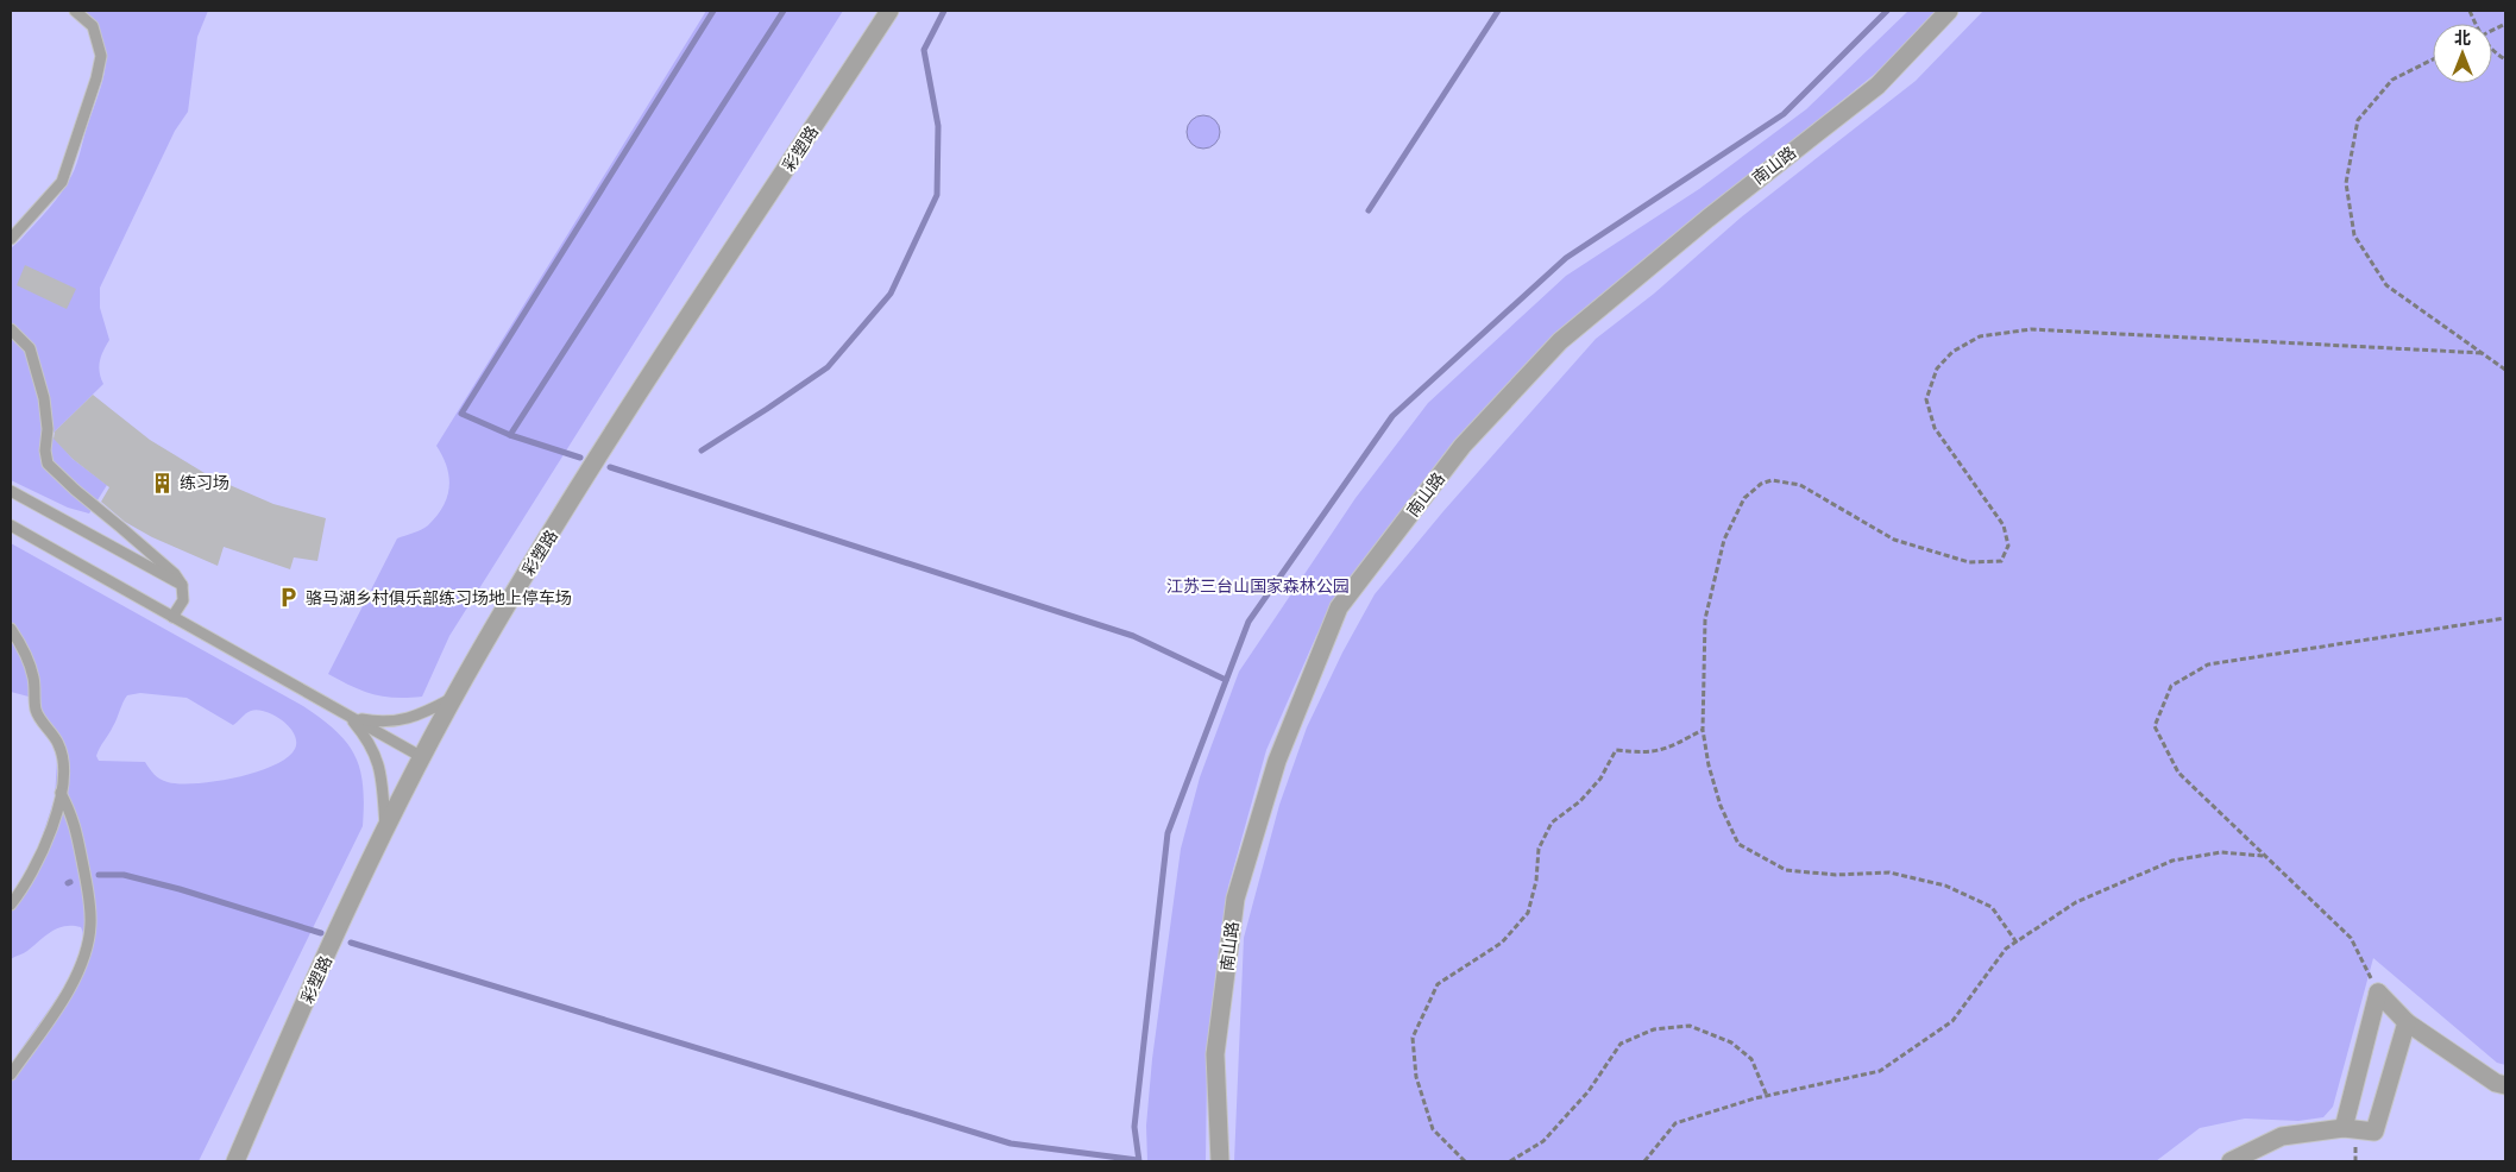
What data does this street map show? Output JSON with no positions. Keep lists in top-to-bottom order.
{
  "streets": {
    "street": ["彩塑路", "南山路"]
  },
  "parks": ["江苏三台山国家森林公园"],
  "places": {
    "building": ["练习场"],
    "parking": ["骆马湖乡村俱乐部练习场地上停车场"]
  },
  "north": "top"
}
